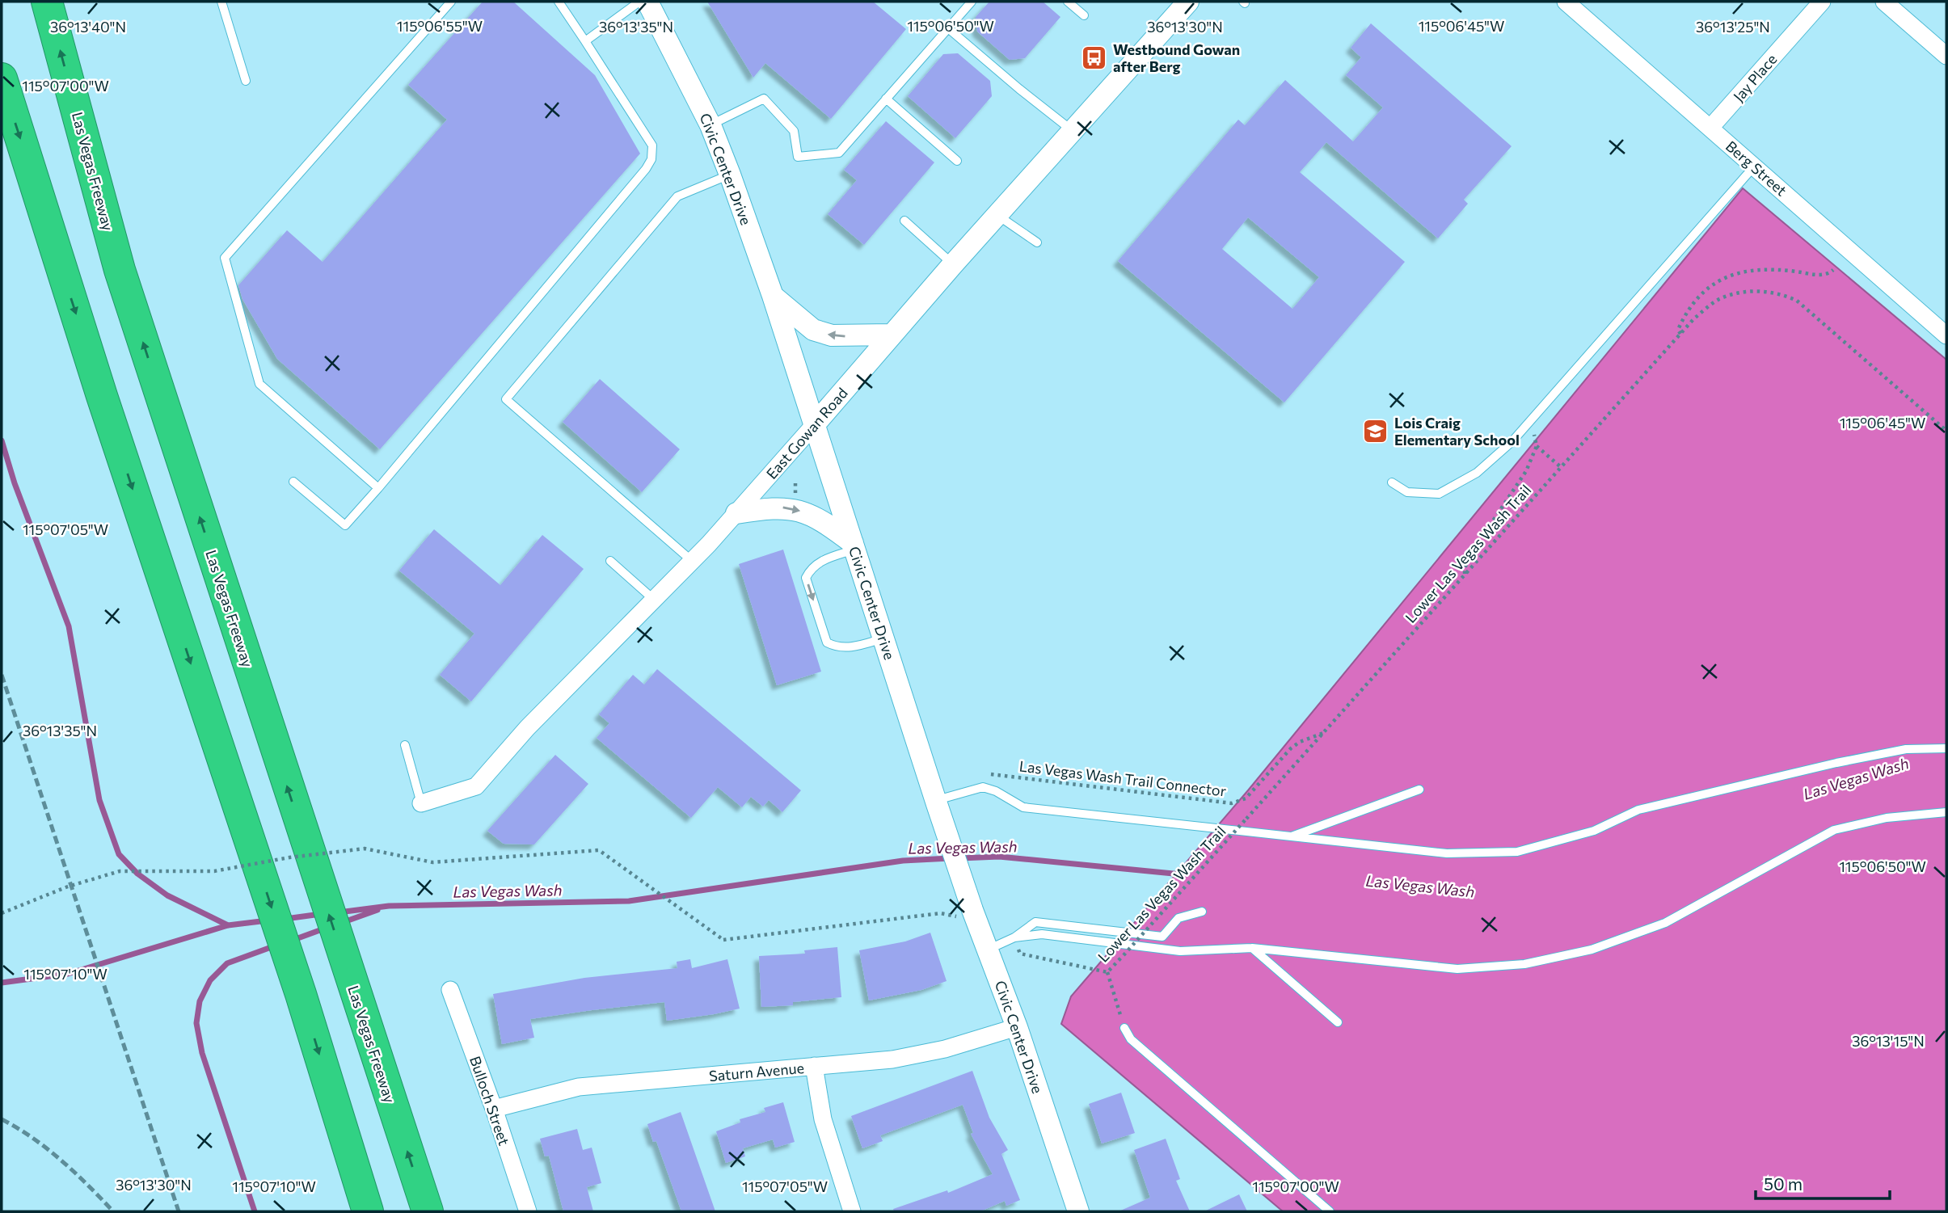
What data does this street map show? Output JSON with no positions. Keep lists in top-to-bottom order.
{
  "streets": {
    "highway": ["Las Vegas Freeway"],
    "street": [
      "Jay Place",
      "Berg Street",
      "Civic Center Drive",
      "East Gowan Road",
      "Saturn Avenue",
      "Bulloch Street"
    ],
    "path": ["Lower Las Vegas Wash Trail", "Las Vegas Wash Trail Connector"]
  },
  "crossings": [
    ["Jay Place", "Berg Street"],
    ["Civic Center Drive", "East Gowan Road"],
    ["Civic Center Drive", "Saturn Avenue"],
    ["Lower Las Vegas Wash Trail", "Las Vegas Wash Trail Connector"],
    ["Saturn Avenue", "Bulloch Street"]
  ],
  "water": ["Las Vegas Wash"],
  "places": {
    "bus stop": ["Westbound Gowan after Berg"],
    "school or university": ["Lois Craig Elementary School"]
  },
  "scale_bar": "50 m",
  "coordinates": [
    "115°06'45\"W",
    "115°06'55\"W",
    "115°06'50\"W",
    "36°13'40\"N",
    "36°13'35\"N",
    "36°13'30\"N",
    "36°13'25\"N",
    "115°07'00\"W",
    "115°07'05\"W",
    "115°07'10\"W",
    "36°13'15\"N"
  ]
}
